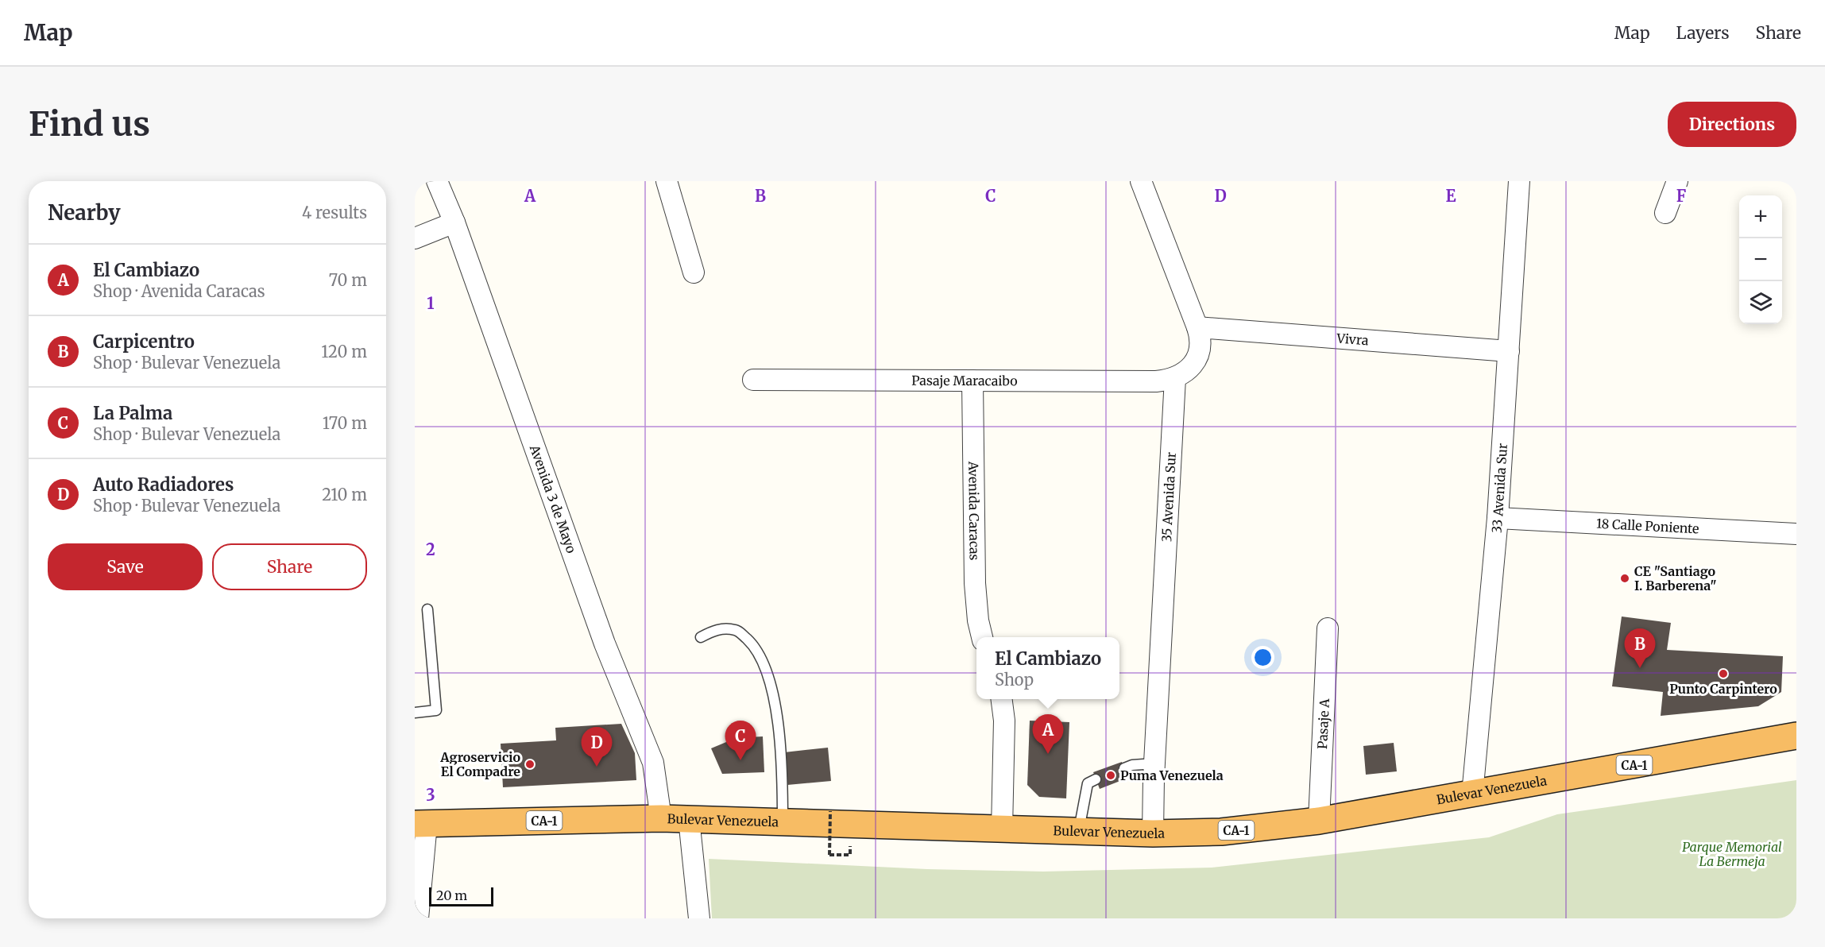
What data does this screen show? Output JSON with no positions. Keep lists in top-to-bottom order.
{
  "streets": {
    "highway": ["CA-1", "Bulevar Venezuela"],
    "street": [
      "Vivra",
      "Pasaje Maracaibo",
      "33 Avenida Sur",
      "35 Avenida Sur",
      "Avenida 3 de Mayo",
      "Avenida Caracas",
      "18 Calle Poniente",
      "Pasaje A"
    ]
  },
  "crossings": [
    ["Vivra", "33 Avenida Sur"],
    ["Pasaje Maracaibo", "35 Avenida Sur"],
    ["Pasaje Maracaibo", "Avenida Caracas"],
    ["33 Avenida Sur", "18 Calle Poniente"],
    ["33 Avenida Sur", "Bulevar Venezuela"],
    ["35 Avenida Sur", "Bulevar Venezuela"],
    ["Avenida 3 de Mayo", "Bulevar Venezuela"],
    ["Pasaje A", "Bulevar Venezuela"]
  ],
  "parks": ["Parque Memorial La Bermeja"],
  "places": [
    "CE \"Santiago I. Barberena\"",
    "Punto Carpintero",
    "Agroservicio El Compadre",
    "Puma Venezuela"
  ],
  "scale_bar": "20 m",
  "page": {
    "header": "Map",
    "nav": ["Map", "Layers", "Share"],
    "buttons": [
      "Directions",
      ["Save", "Share"]
    ],
    "title": "Find us",
    "heading": ["Nearby", "4 results"],
    "map_buttons": ["+", "−"],
    "list": [
      {
        "mark": "A",
        "name": "El Cambiazo",
        "note": "Shop · Avenida Caracas",
        "value": "70 m"
      },
      {
        "mark": "B",
        "name": "Carpicentro",
        "note": "Shop · Bulevar Venezuela",
        "value": "120 m"
      },
      {
        "mark": "C",
        "name": "La Palma",
        "note": "Shop · Bulevar Venezuela",
        "value": "170 m"
      },
      {
        "mark": "D",
        "name": "Auto Radiadores",
        "note": "Shop · Bulevar Venezuela",
        "value": "210 m"
      }
    ],
    "pins": [
      "B",
      "A",
      "C",
      "D"
    ],
    "popup": ["El Cambiazo", "Shop"],
    "scale": "20 m"
  },
  "grid": {
    "columns": [
      "A",
      "B",
      "C",
      "D",
      "E",
      "F"
    ],
    "rows": ["1", "2", "3"]
  }
}
